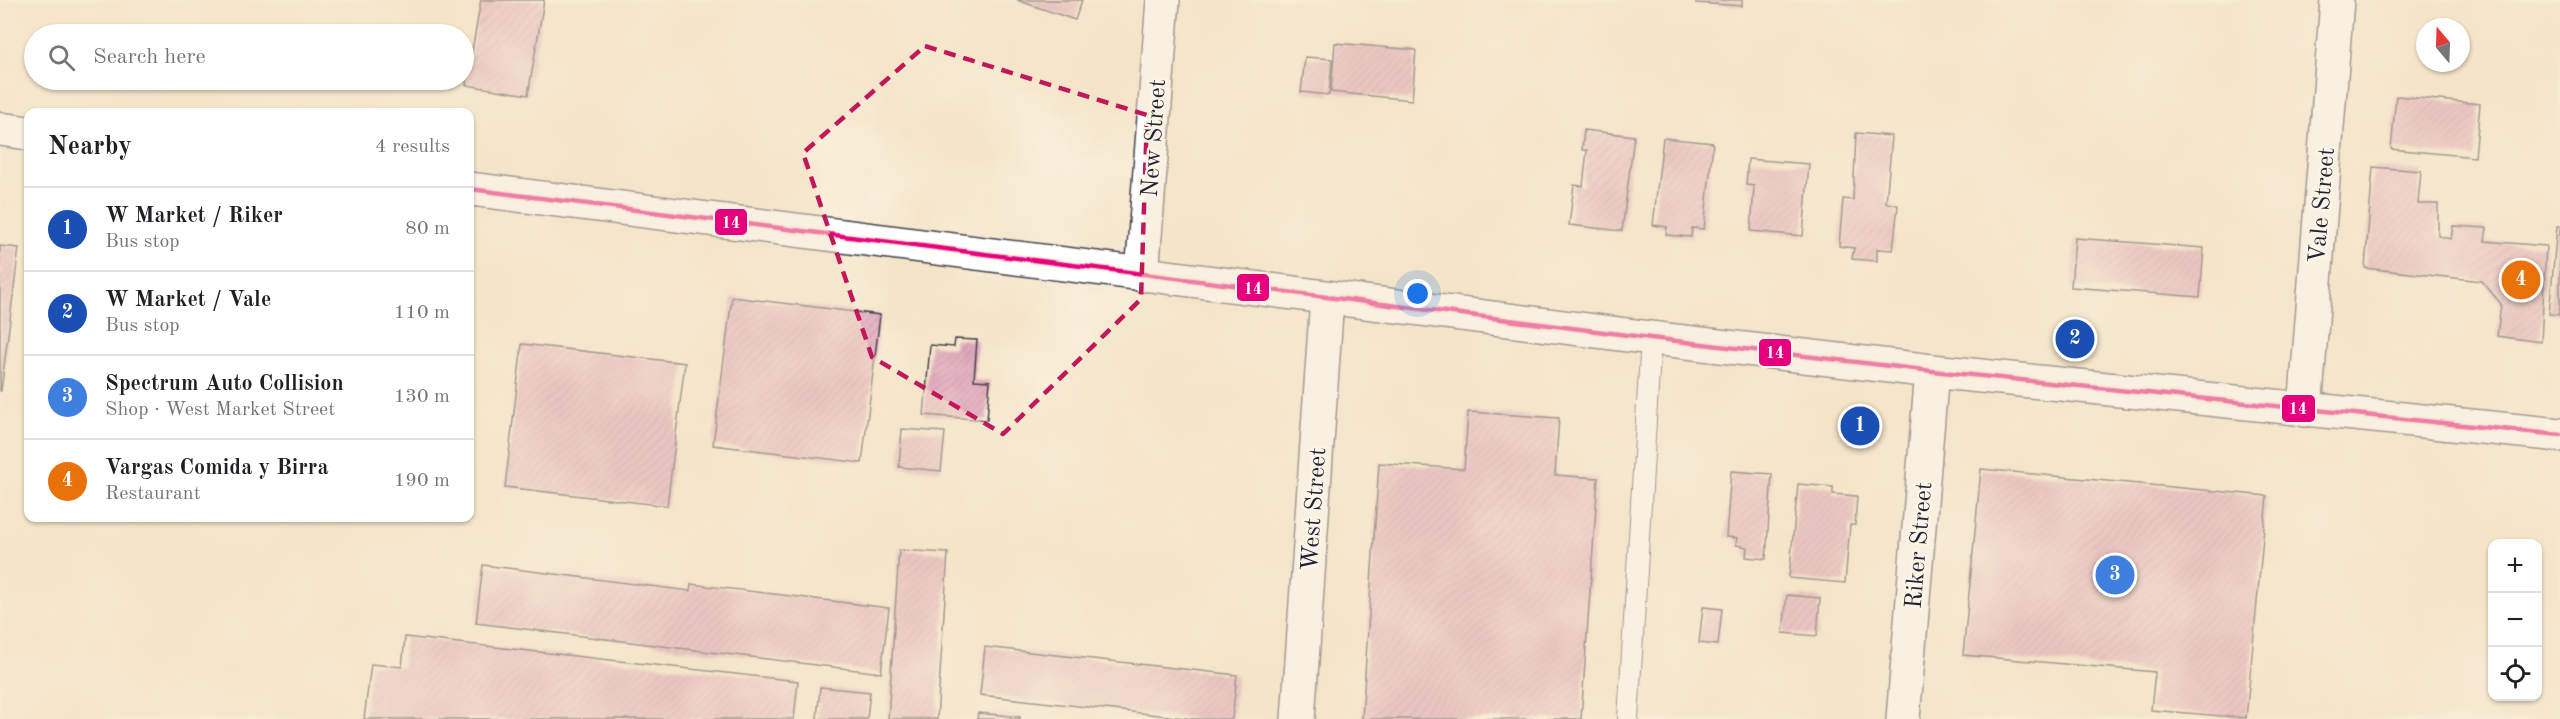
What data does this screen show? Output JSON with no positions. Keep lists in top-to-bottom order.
{
  "streets": {
    "main road": [
      "New Street",
      "Vale Street",
      "West Street",
      "Riker Street"
    ]
  },
  "lines": ["transit line 14"],
  "north": "top",
  "page": {
    "search": "Search here",
    "heading": ["Nearby", "4 results"],
    "list": [
      {
        "mark": "1",
        "name": "W Market / Riker",
        "note": "Bus stop",
        "value": "80 m"
      },
      {
        "mark": "2",
        "name": "W Market / Vale",
        "note": "Bus stop",
        "value": "110 m"
      },
      {
        "mark": "3",
        "name": "Spectrum Auto Collision",
        "note": "Shop · West Market Street",
        "value": "130 m"
      },
      {
        "mark": "4",
        "name": "Vargas Comida y Birra",
        "note": "Restaurant",
        "value": "190 m"
      }
    ],
    "pins": [
      "4",
      "2",
      "1",
      "3"
    ],
    "map_buttons": ["+", "−"]
  }
}
